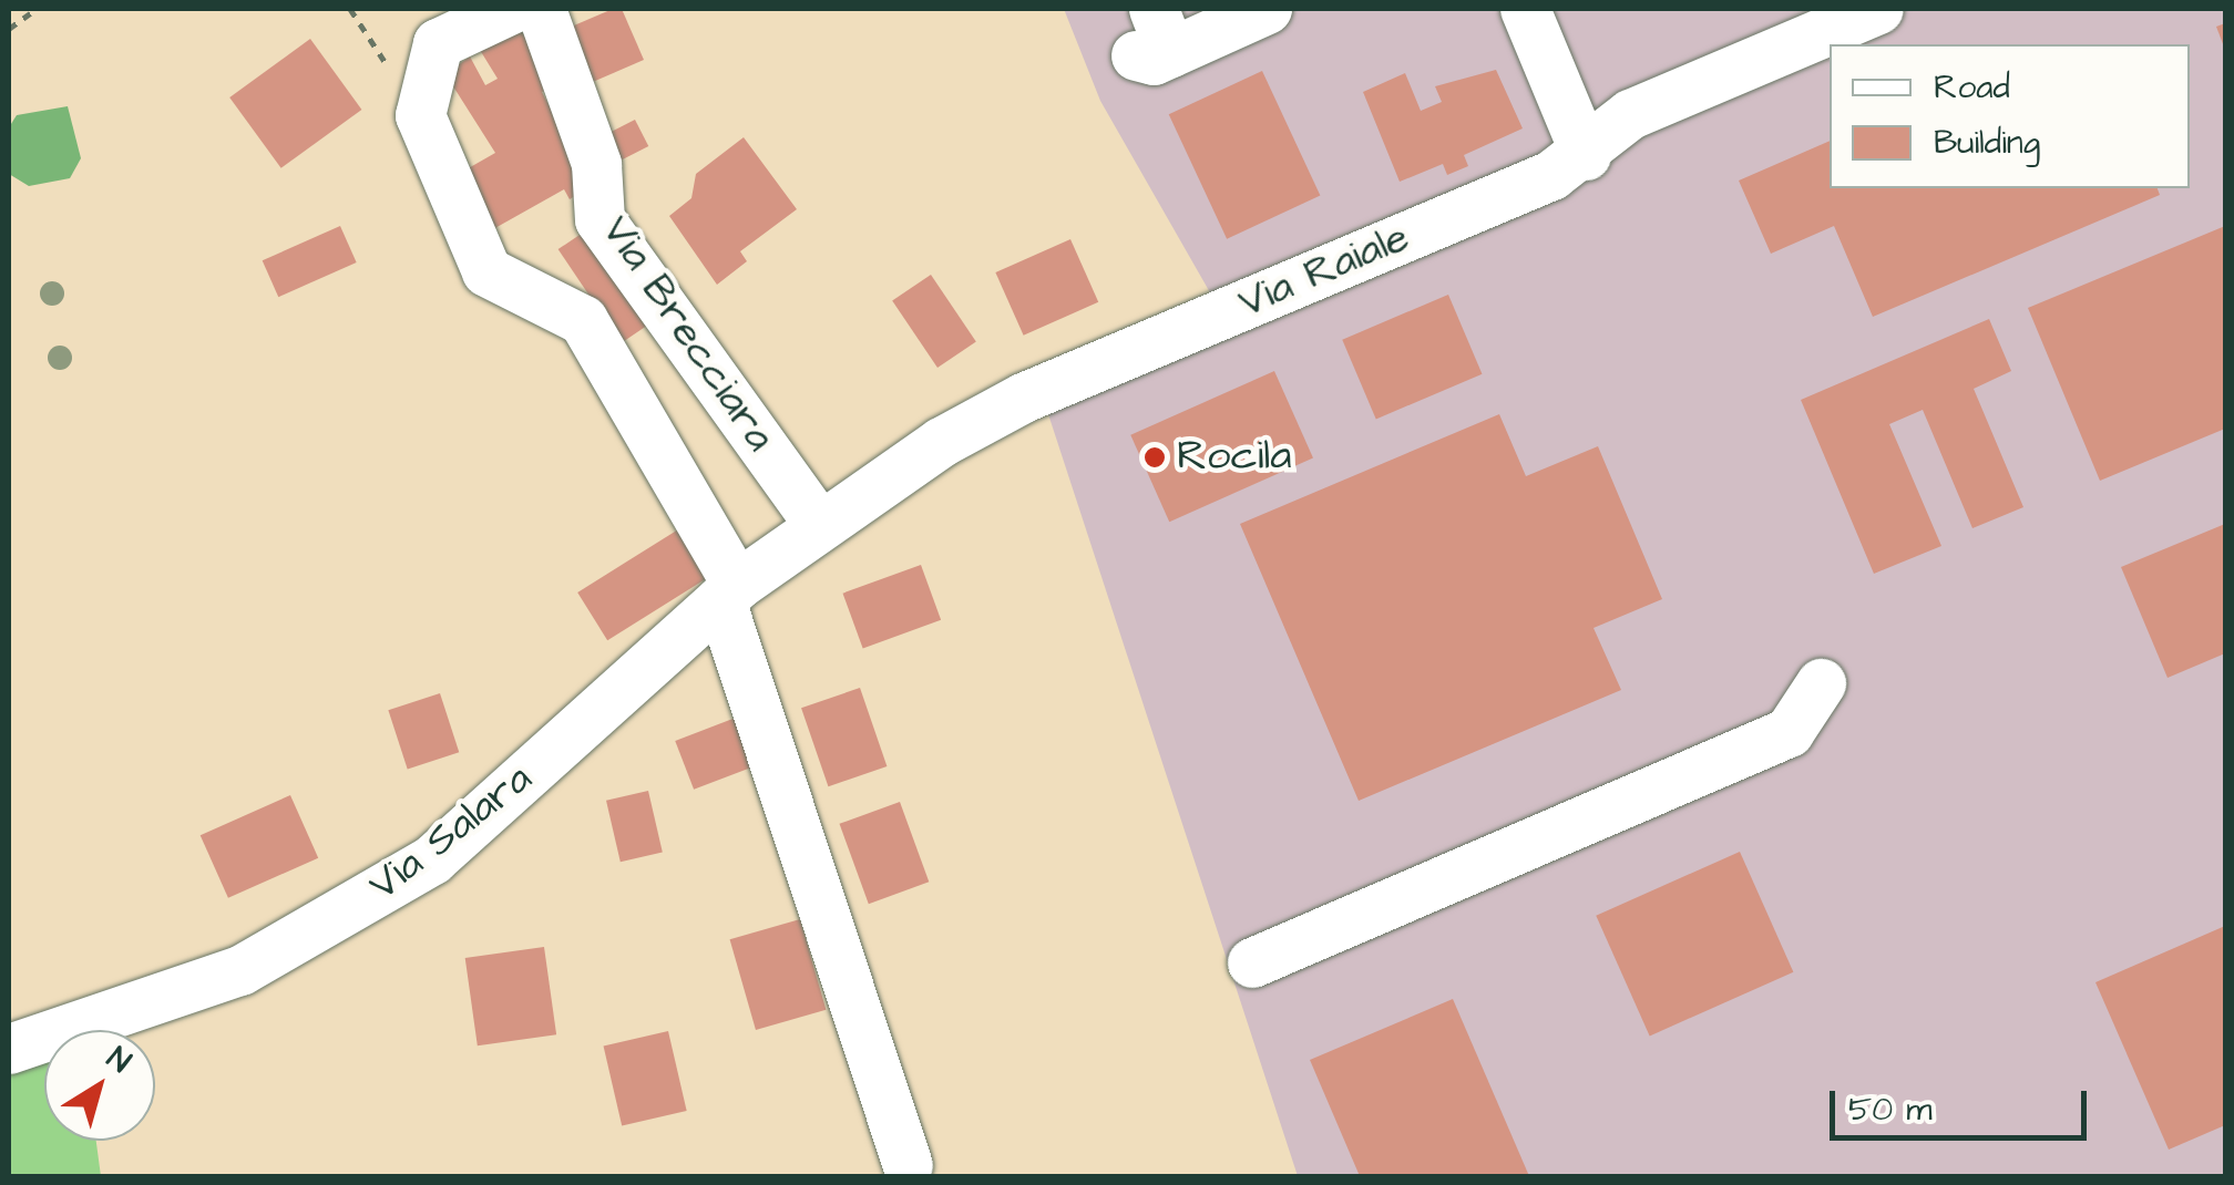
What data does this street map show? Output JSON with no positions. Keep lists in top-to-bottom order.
{
  "streets": {
    "street": ["Via Raiale", "Via Brecciara", "Via Salara"]
  },
  "crossings": [
    ["Via Raiale", "Via Brecciara"],
    ["Via Raiale", "Via Salara"],
    ["Via Brecciara", "Via Salara"]
  ],
  "places": ["Rocila"],
  "legend": ["Road", "Building"],
  "scale_bar": "50 m",
  "north": "top right"
}
